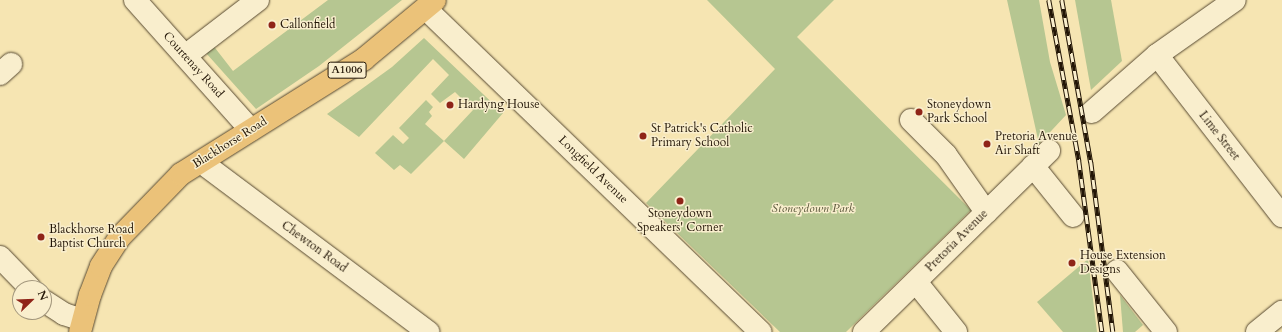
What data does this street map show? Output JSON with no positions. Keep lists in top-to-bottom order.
{
  "streets": {
    "main road": ["A1006", "Blackhorse Road"],
    "street": [
      "Courtenay Road",
      "Lime Street",
      "Longfield Avenue",
      "Pretoria Avenue",
      "Chewton Road"
    ]
  },
  "crossings": [
    ["Courtenay Road", "Blackhorse Road"],
    ["Blackhorse Road", "Longfield Avenue"],
    ["Blackhorse Road", "Chewton Road"]
  ],
  "parks": ["Stoneydown Park"],
  "places": [
    "Callonfield",
    "Hardyng House",
    "Stoneydown Park School",
    "St Patrick's Catholic Primary School",
    "Pretoria Avenue Air Shaft",
    "Stoneydown Speakers' Corner",
    "Blackhorse Road Baptist Church",
    "House Extension Designs"
  ],
  "north": "top right"
}
